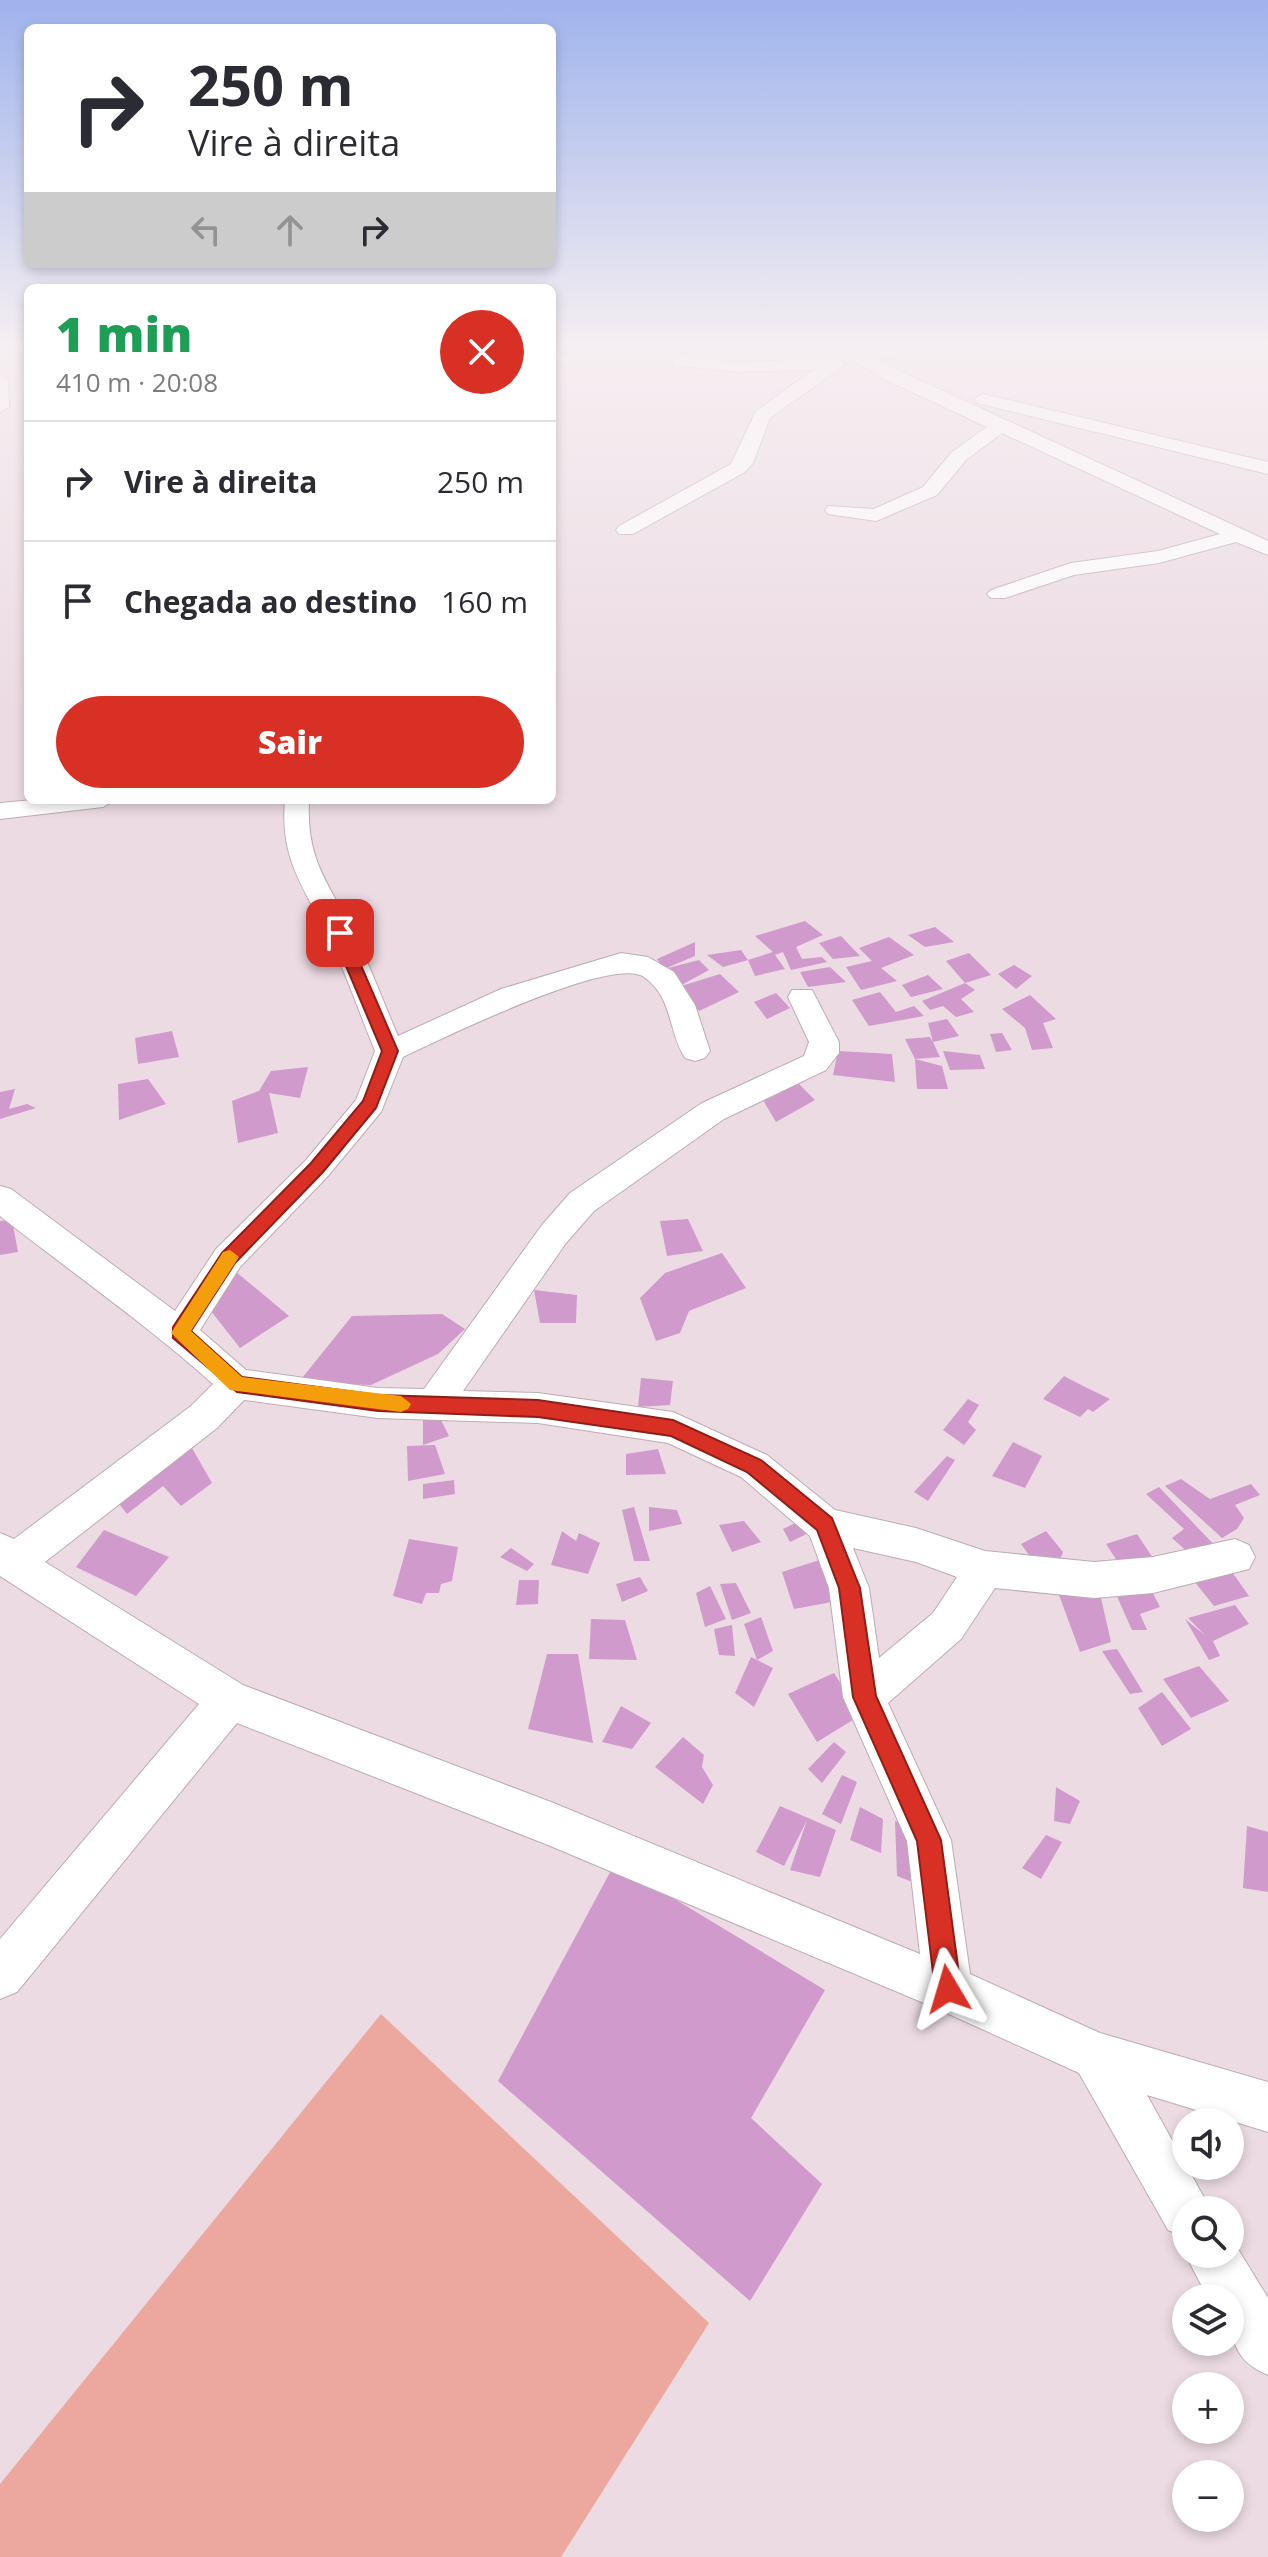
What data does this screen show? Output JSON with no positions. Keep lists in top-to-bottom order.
{
  "page": {
    "turn": ["250 m", "Vire à direita"],
    "heading": ["1 min", "410 m · 20:08"],
    "list": [
      {
        "name": "Vire à direita",
        "value": "250 m"
      },
      {
        "name": "Chegada ao destino",
        "value": "160 m"
      }
    ],
    "buttons": "Sair",
    "map_buttons": ["+", "−"]
  }
}
